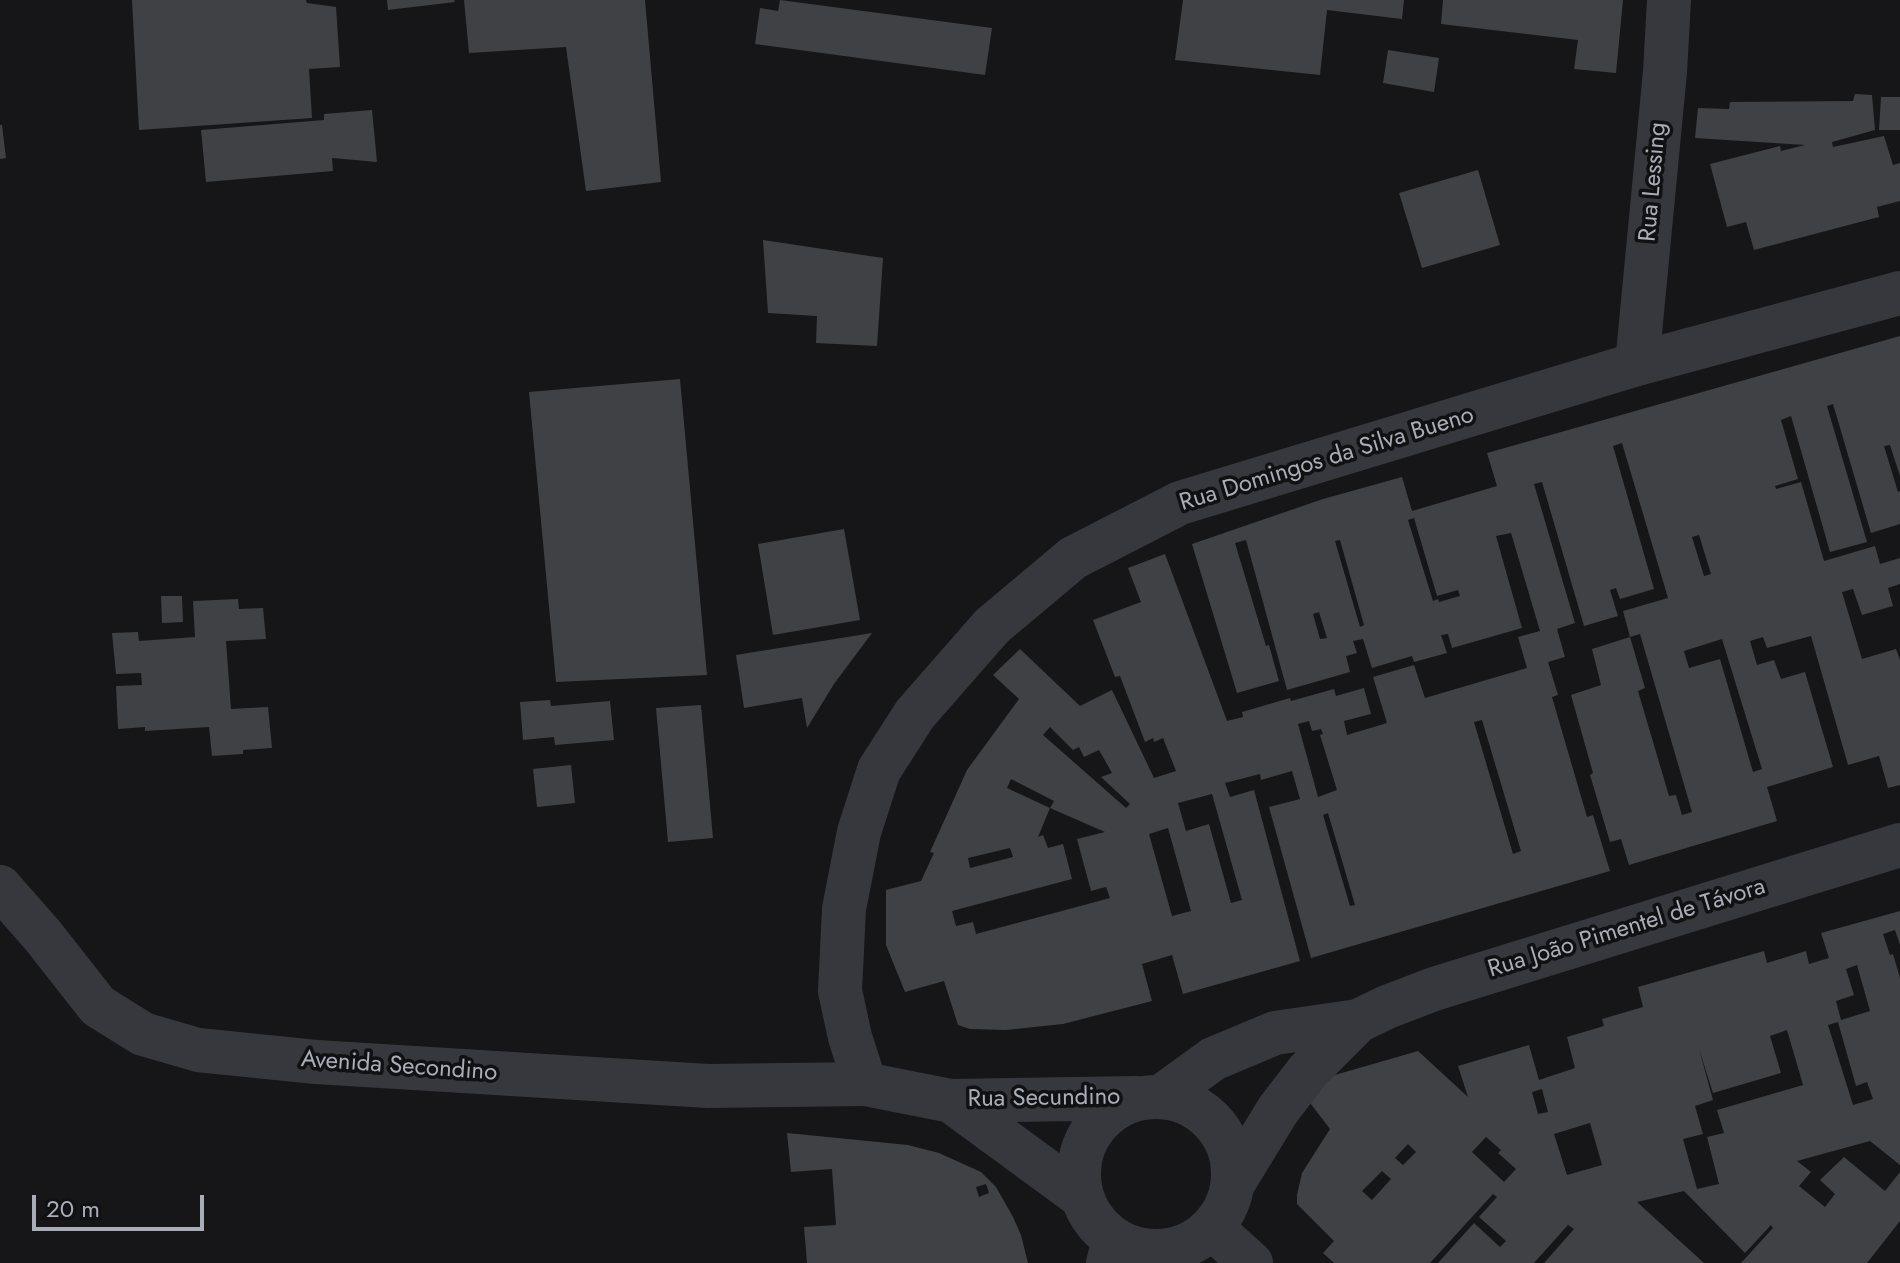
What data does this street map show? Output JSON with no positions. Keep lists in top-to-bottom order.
{
  "streets": {
    "street": [
      "Rua Lessing",
      "Rua Domingos da Silva Bueno",
      "Rua João Pimentel de Távora",
      "Avenida Secondino",
      "Rua Secundino"
    ]
  },
  "crossings": [
    ["Rua Lessing", "Rua Domingos da Silva Bueno"],
    ["Rua Domingos da Silva Bueno", "Avenida Secondino"],
    ["Rua Domingos da Silva Bueno", "Rua Secundino"],
    ["Rua João Pimentel de Távora", "Rua Secundino"],
    ["Avenida Secondino", "Rua Secundino"]
  ],
  "scale_bar": "20 m"
}
